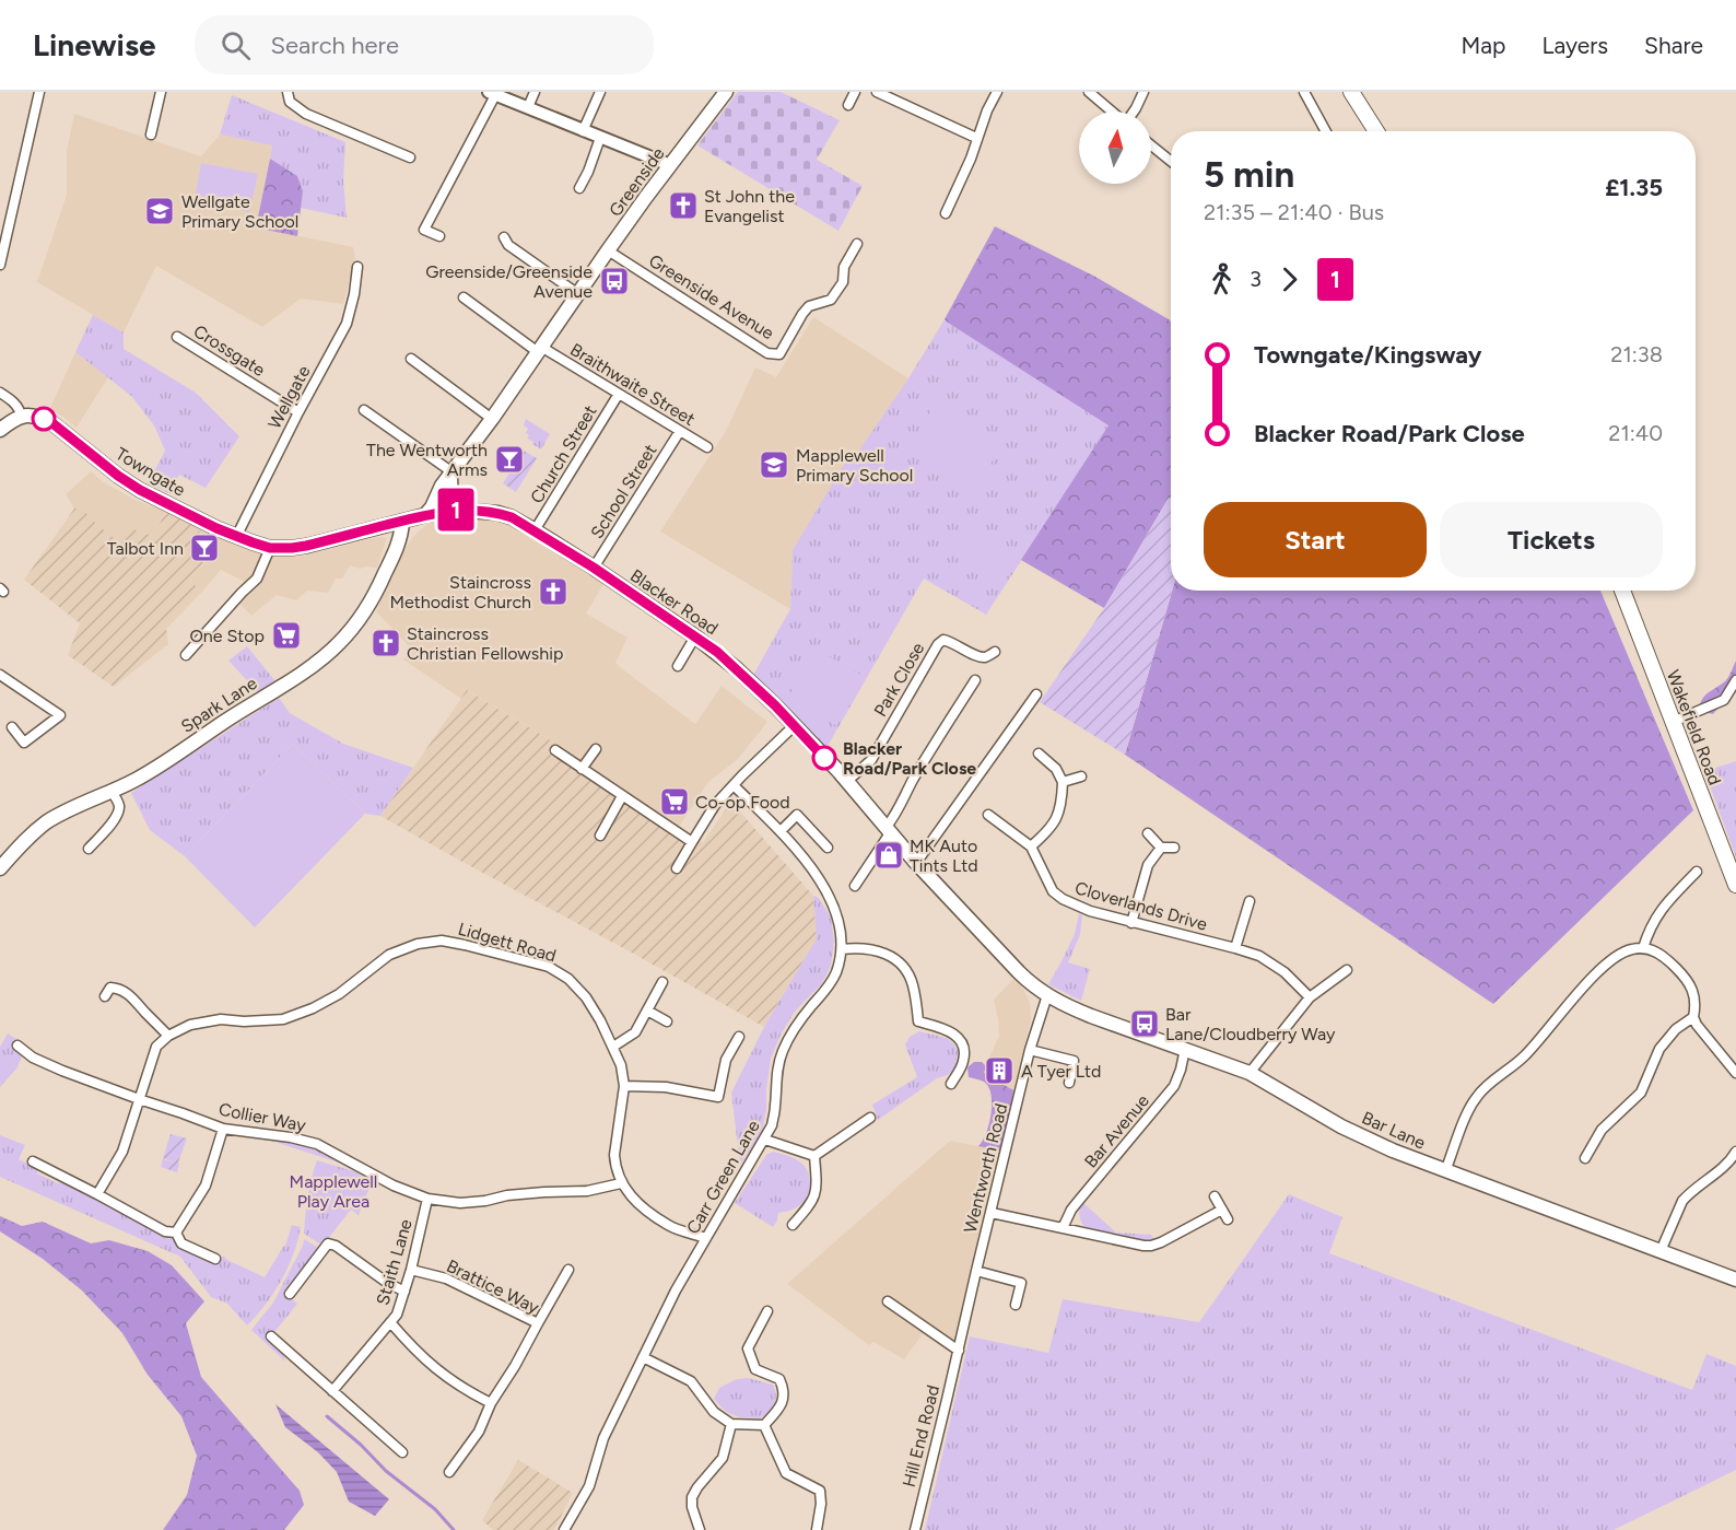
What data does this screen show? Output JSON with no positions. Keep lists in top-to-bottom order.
{
  "streets": {
    "main road": [
      "Greenside",
      "Towngate",
      "Blacker Road",
      "Spark Lane",
      "Wakefield Road",
      "Bar Lane"
    ],
    "street": [
      "Greenside Avenue",
      "Crossgate",
      "Braithwaite Street",
      "Wellgate",
      "Church Street",
      "School Street",
      "Park Close",
      "Cloverlands Drive",
      "Lidgett Road",
      "Collier Way",
      "Bar Avenue",
      "Wentworth Road",
      "Carr Green Lane",
      "Staith Lane",
      "Brattice Way",
      "Hill End Road"
    ]
  },
  "crossings": [
    ["Greenside", "Greenside Avenue"],
    ["Greenside", "Braithwaite Street"],
    ["Greenside", "Towngate"],
    ["Greenside", "Blacker Road"],
    ["Crossgate", "Wellgate"],
    ["Braithwaite Street", "Church Street"],
    ["Braithwaite Street", "School Street"],
    ["Wellgate", "Towngate"],
    ["Church Street", "Blacker Road"],
    ["Towngate", "Blacker Road"],
    ["Towngate", "Spark Lane"],
    ["School Street", "Blacker Road"],
    ["Blacker Road", "Park Close"],
    ["Blacker Road", "Bar Lane"],
    ["Blacker Road", "Wentworth Road"],
    ["Lidgett Road", "Collier Way"],
    ["Collier Way", "Staith Lane"],
    ["Bar Lane", "Bar Avenue"],
    ["Bar Lane", "Wentworth Road"],
    ["Wentworth Road", "Hill End Road"],
    ["Staith Lane", "Brattice Way"]
  ],
  "parks": ["Mapplewell Play Area"],
  "places": {
    "church": ["St John the Evangelist", "Staincross Methodist Church", "Staincross Christian Fellowship"],
    "school or university": ["Wellgate Primary School", "Mapplewell Primary School"],
    "bus stop": ["Greenside/Greenside Avenue", "Bar Lane/Cloudberry Way"],
    "bar": ["The Wentworth Arms", "Talbot Inn"],
    "supermarket": ["One Stop", "Co-op Food"],
    "other": ["Blacker Road/Park Close"],
    "shop": ["MK Auto Tints Ltd"],
    "building": ["A Tyer Ltd"]
  },
  "lines": ["bus line 1"],
  "north": "top",
  "page": {
    "header": "Linewise",
    "search": "Search here",
    "nav": ["Map", "Layers", "Share"],
    "on_map": "1",
    "heading": ["5 min", "21:35 – 21:40 · Bus", "£1.35"],
    "legs": ["3", "1"],
    "list": [
      {
        "name": "Towngate/Kingsway",
        "value": "21:38"
      },
      {
        "name": "Blacker Road/Park Close",
        "value": "21:40"
      }
    ],
    "buttons": ["Start", "Tickets"]
  }
}
